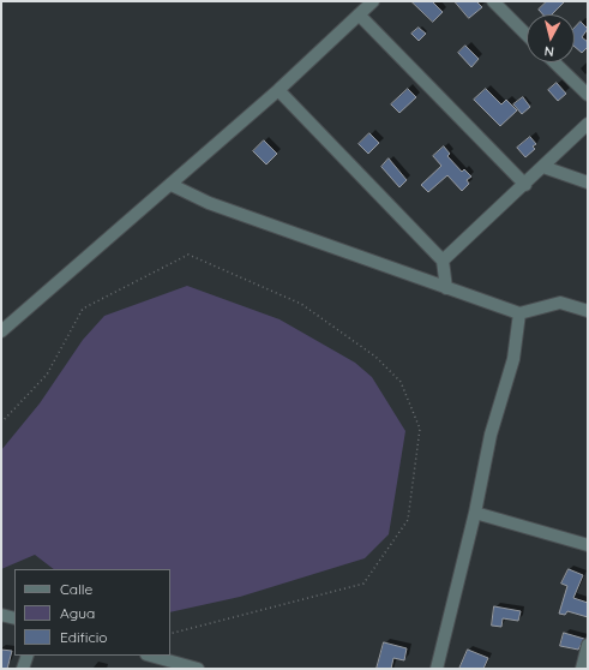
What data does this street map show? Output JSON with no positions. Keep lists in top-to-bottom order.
{
  "legend": ["Calle", "Agua", "Edificio"],
  "north": "bottom"
}
